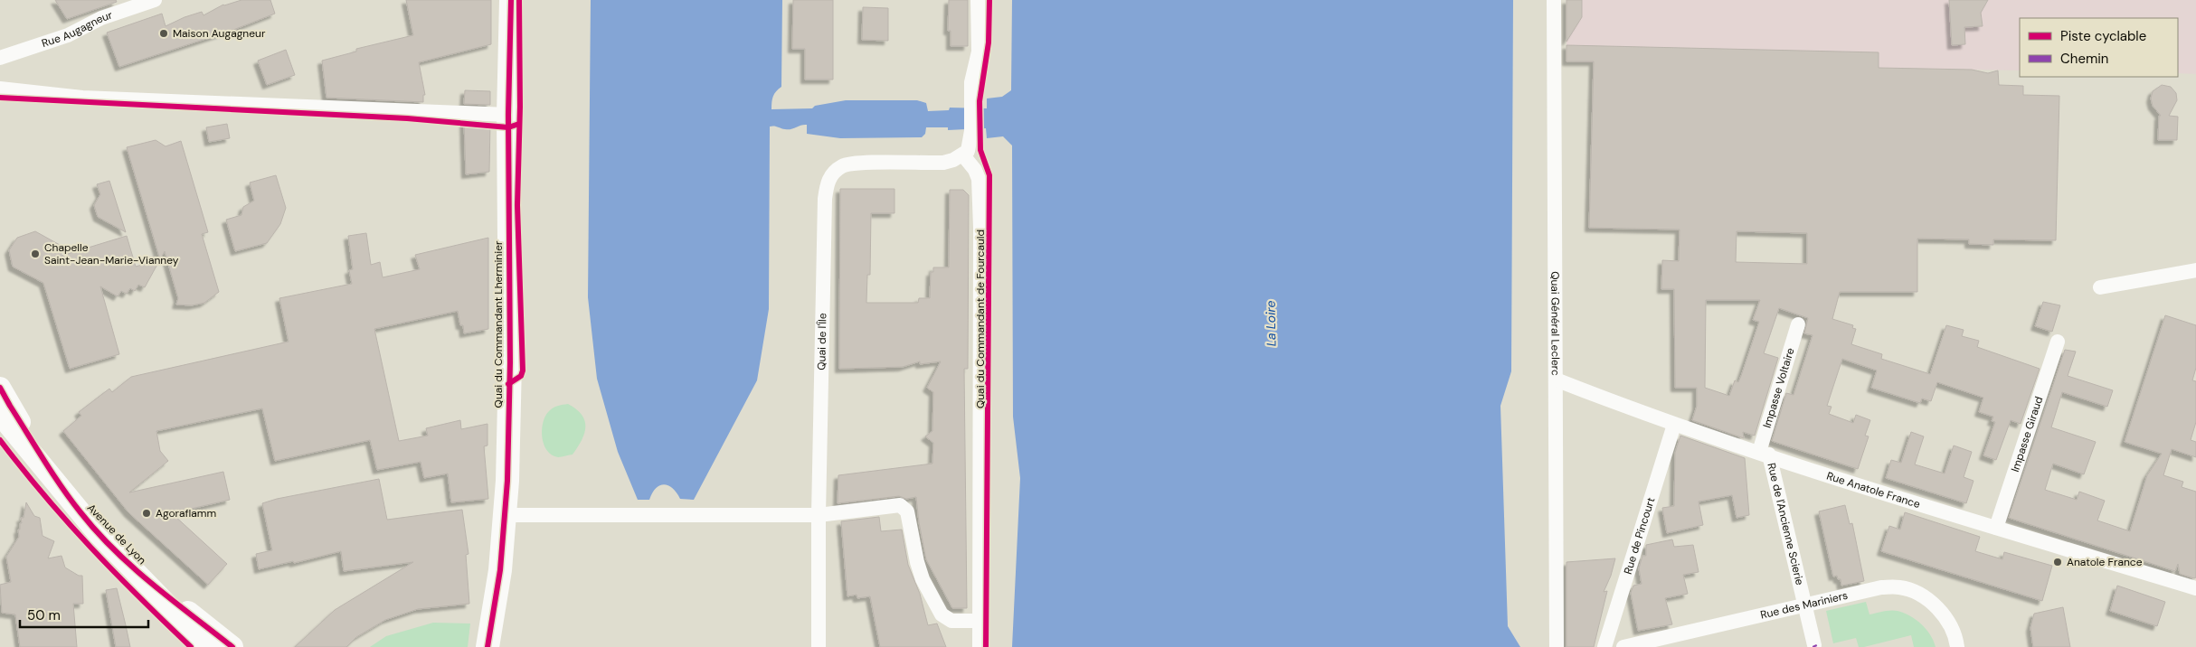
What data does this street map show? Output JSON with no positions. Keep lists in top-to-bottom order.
{
  "streets": {
    "main road": ["Quai du Commandant Lherminier", "Avenue de Lyon"],
    "street": [
      "Rue Augagneur",
      "Quai du Commandant de Fourcauld",
      "Quai Général Leclerc",
      "Quai de l'Île",
      "Impasse Voltaire",
      "Impasse Giraud",
      "Rue Anatole France",
      "Rue de l'Ancienne Scierie",
      "Rue de Pincourt",
      "Rue des Mariniers"
    ]
  },
  "crossings": [
    ["Quai du Commandant de Fourcauld", "Quai de l'Île"],
    ["Quai Général Leclerc", "Rue Anatole France"],
    ["Impasse Voltaire", "Rue Anatole France"],
    ["Impasse Voltaire", "Rue de l'Ancienne Scierie"],
    ["Impasse Giraud", "Rue Anatole France"],
    ["Rue Anatole France", "Rue de l'Ancienne Scierie"],
    ["Rue Anatole France", "Rue de Pincourt"],
    ["Rue de l'Ancienne Scierie", "Rue des Mariniers"]
  ],
  "water": ["La Loire"],
  "places": [
    "Maison Augagneur",
    "Chapelle Saint-Jean-Marie-Vianney",
    "Agoraflamm",
    "Anatole France"
  ],
  "legend": ["Piste cyclable", "Chemin"],
  "scale_bar": "50 m"
}
